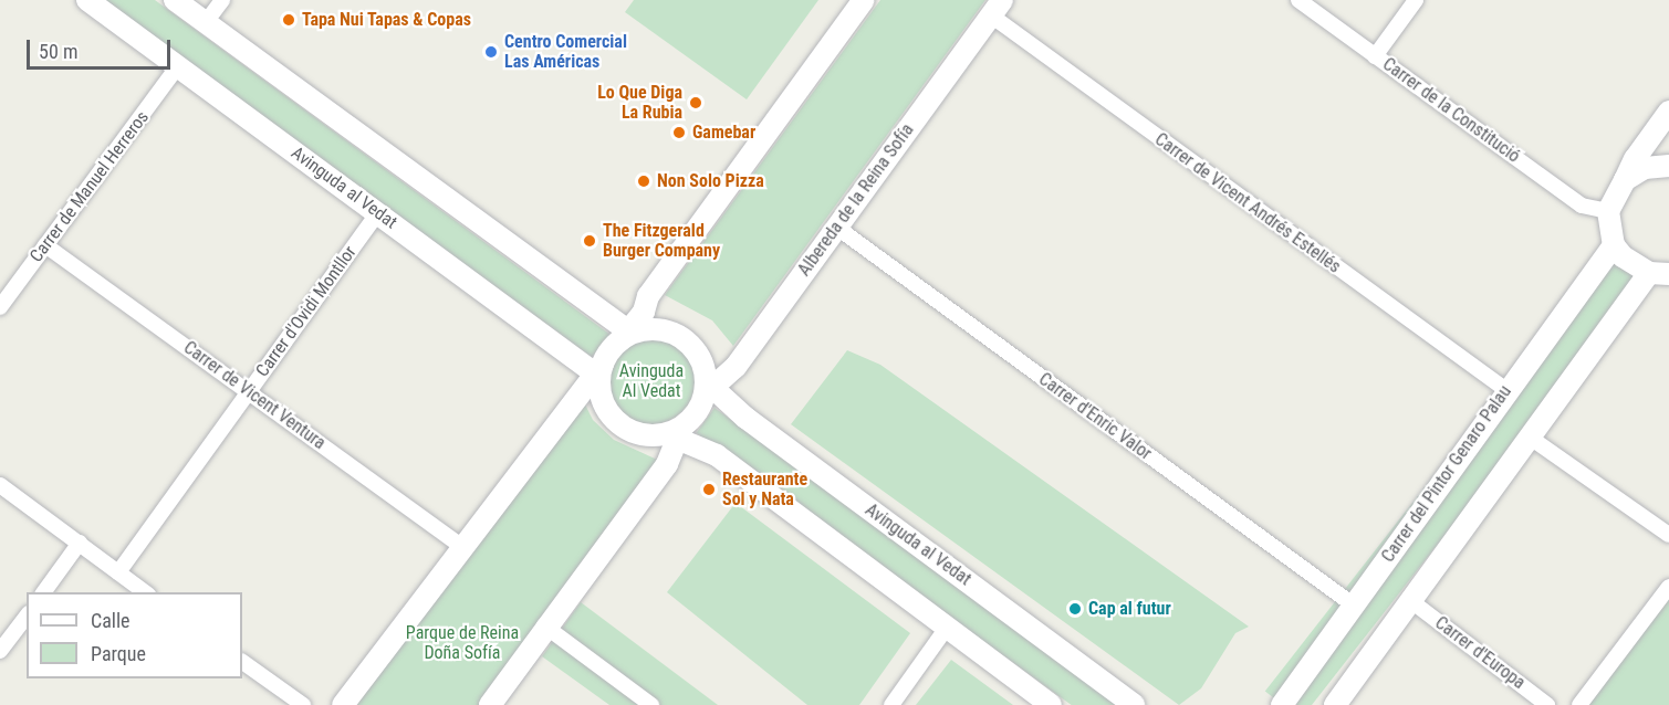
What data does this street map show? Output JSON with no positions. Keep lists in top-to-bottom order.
{
  "streets": {
    "street": [
      "Carrer de la Constitució",
      "Carrer de Manuel Herreros",
      "Avinguda al Vedat",
      "Albereda de la Reina Sofía",
      "Carrer de Vicent Andrés Estellés",
      "Carrer d'Ovidi Montllor",
      "Carrer de Vicent Ventura",
      "Carrer d'Enric Valor",
      "Carrer del Pintor Genaro Palau",
      "Carrer d'Europa"
    ]
  },
  "crossings": [
    ["Carrer de Manuel Herreros", "Avinguda al Vedat"],
    ["Carrer de Manuel Herreros", "Carrer de Vicent Ventura"],
    ["Avinguda al Vedat", "Albereda de la Reina Sofía"],
    ["Avinguda al Vedat", "Carrer d'Ovidi Montllor"],
    ["Albereda de la Reina Sofía", "Carrer de Vicent Andrés Estellés"],
    ["Albereda de la Reina Sofía", "Carrer d'Enric Valor"],
    ["Carrer de Vicent Andrés Estellés", "Carrer del Pintor Genaro Palau"],
    ["Carrer d'Ovidi Montllor", "Carrer de Vicent Ventura"],
    ["Carrer d'Enric Valor", "Carrer del Pintor Genaro Palau"]
  ],
  "parks": ["Avinguda Al Vedat", "Parque de Reina Doña Sofía"],
  "places": [
    "Tapa Nui Tapas & Copas",
    "Centro Comercial Las Américas",
    "Lo Que Diga La Rubia",
    "Gamebar",
    "Non Solo Pizza",
    "The Fitzgerald Burger Company",
    "Restaurante Sol y Nata",
    "Cap al futur"
  ],
  "legend": ["Calle", "Parque"],
  "scale_bar": "50 m"
}
